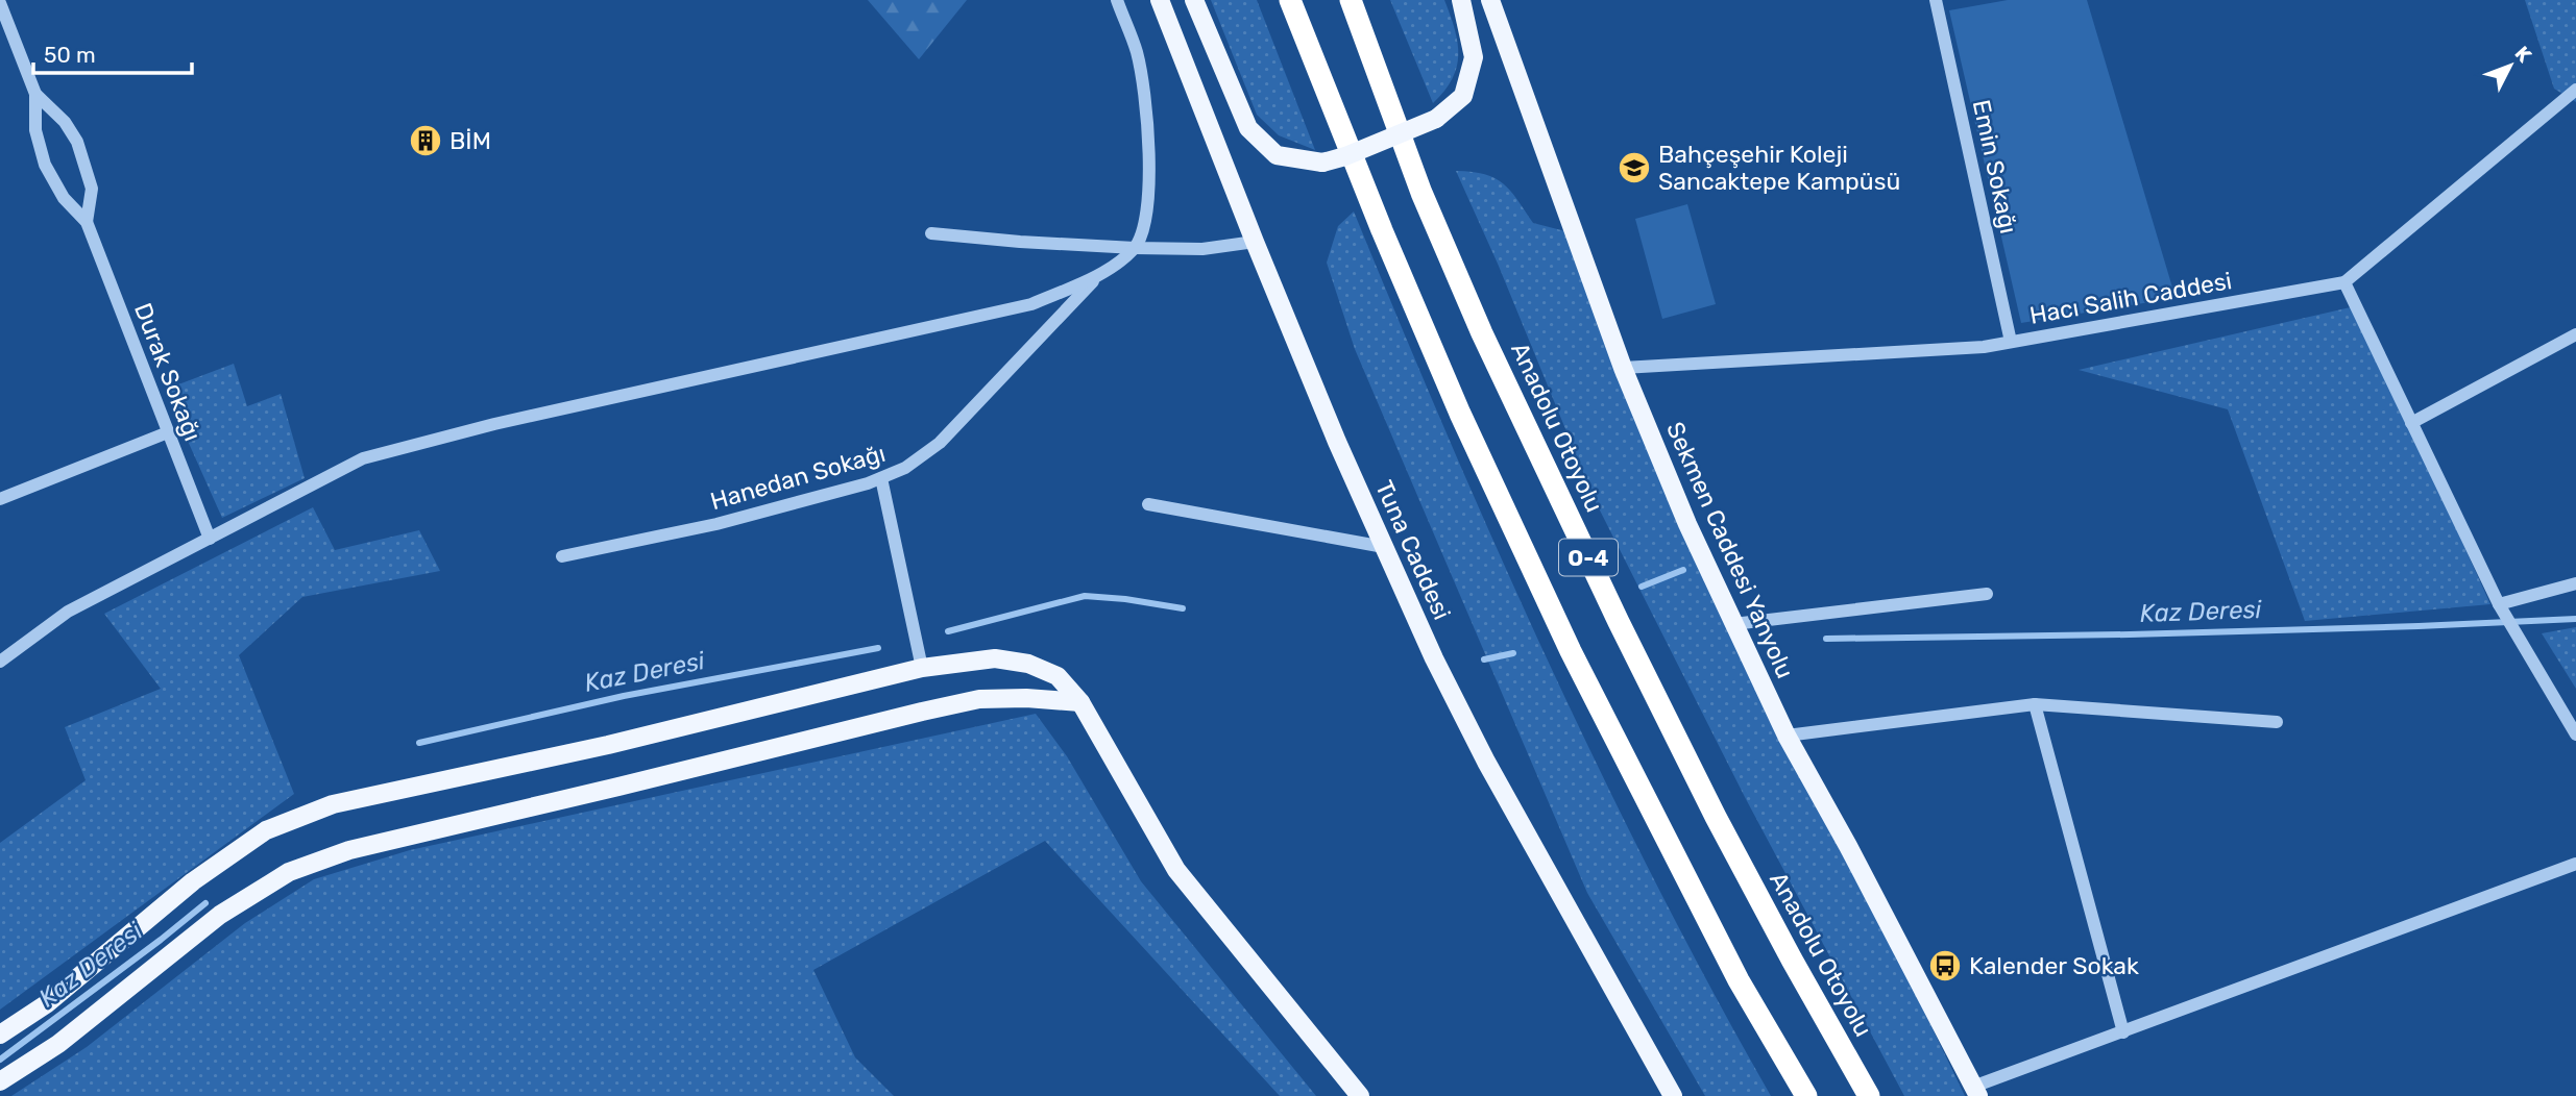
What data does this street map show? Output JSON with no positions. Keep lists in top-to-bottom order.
{
  "streets": {
    "highway": ["Anadolu Otoyolu", "O-4"],
    "main road": ["Tuna Caddesi", "Sekmen Caddesi Yanyolu"],
    "street": [
      "Emin Sokağı",
      "Hacı Salih Caddesi",
      "Durak Sokağı",
      "Hanedan Sokağı"
    ]
  },
  "crossings": [
    ["Emin Sokağı", "Hacı Salih Caddesi"],
    ["Hacı Salih Caddesi", "Sekmen Caddesi Yanyolu"]
  ],
  "water": ["Kaz Deresi"],
  "places": {
    "building": ["BİM"],
    "school or university": ["Bahçeşehir Koleji Sancaktepe Kampüsü"],
    "bus stop": ["Kalender Sokak"]
  },
  "scale_bar": "50 m",
  "north": "top right"
}
